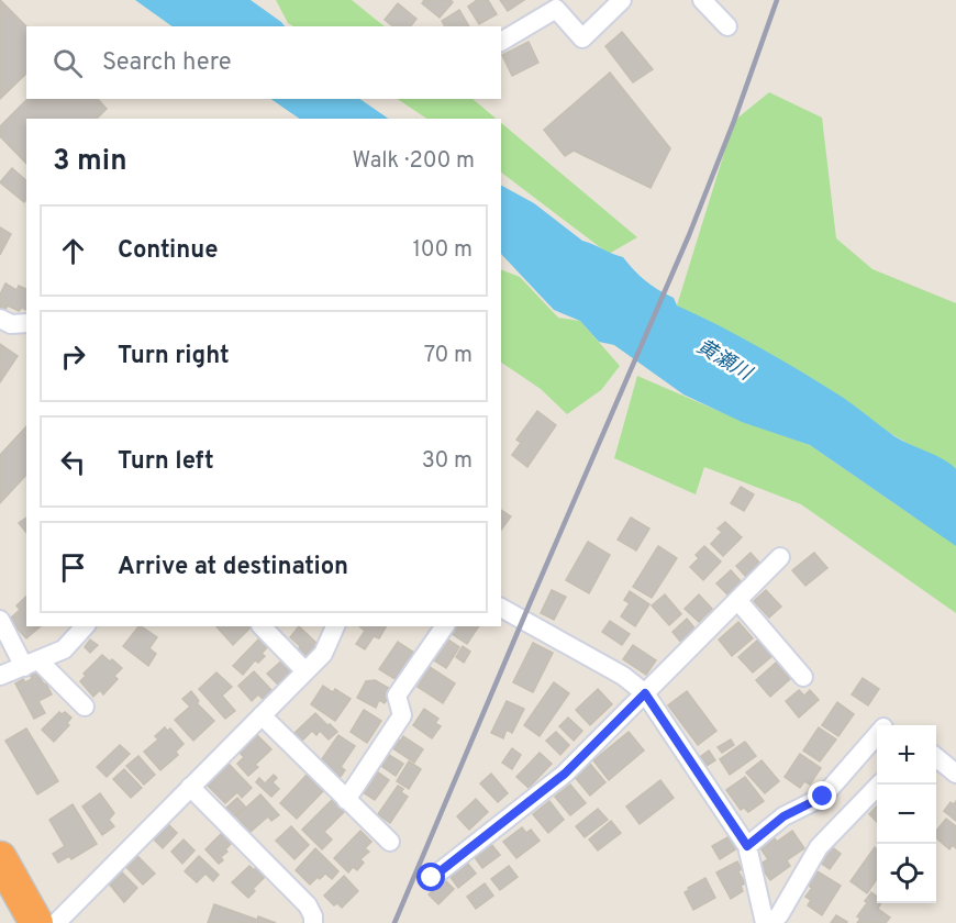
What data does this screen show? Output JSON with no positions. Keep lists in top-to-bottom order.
{
  "water": ["黄瀬川"],
  "page": {
    "search": "Search here",
    "heading": ["3 min", "Walk · 200 m"],
    "list": [
      ["Continue", "100 m"],
      ["Turn right", "70 m"],
      ["Turn left", "30 m"],
      "Arrive at destination"
    ],
    "map_buttons": ["+", "−"]
  }
}
